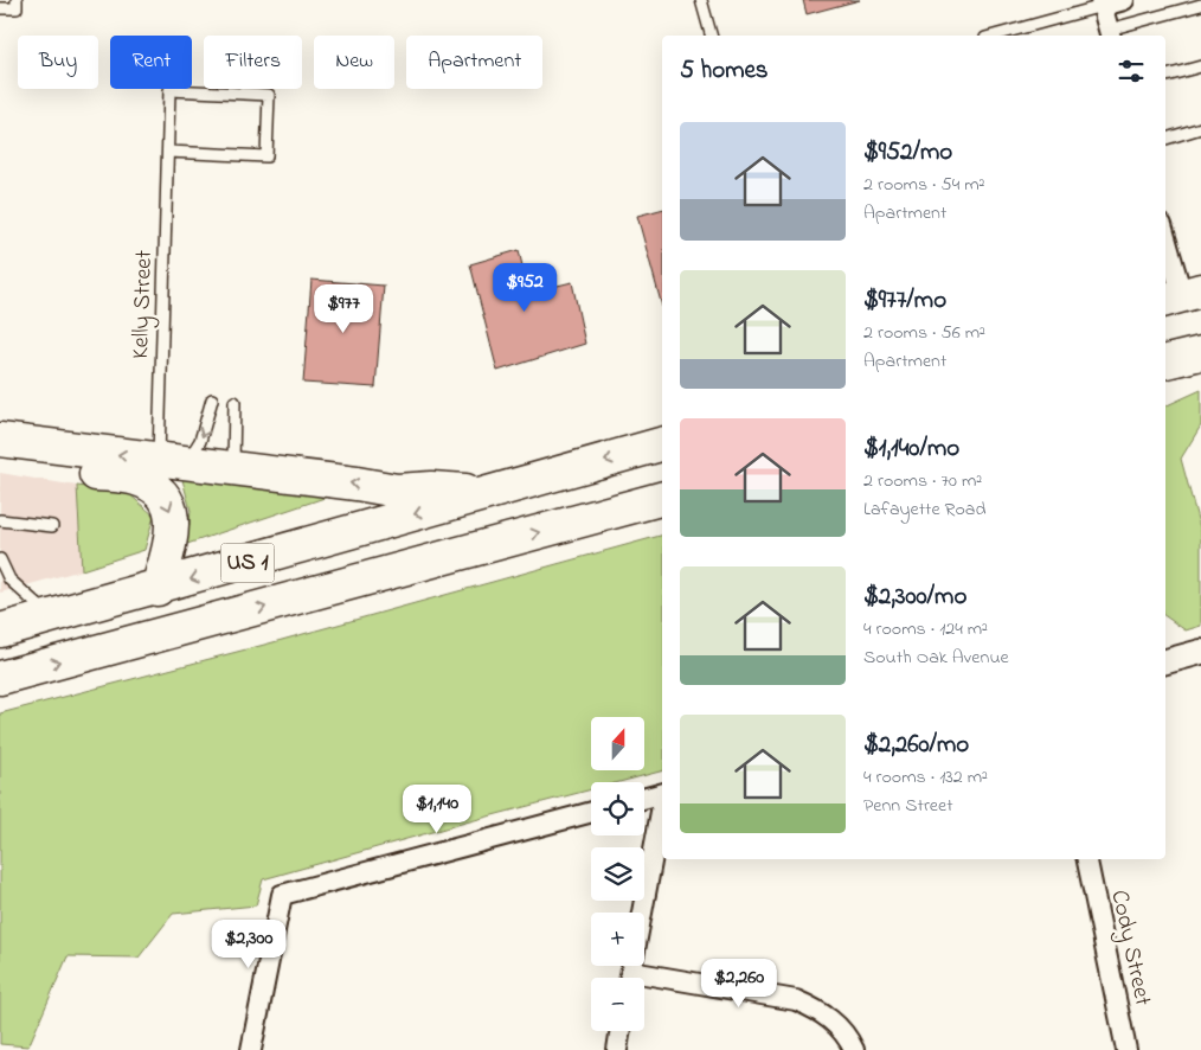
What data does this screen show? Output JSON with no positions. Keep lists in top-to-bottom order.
{
  "streets": {
    "highway": ["US 1"],
    "street": ["Cody Street"],
    "lane": ["Kelly Street"]
  },
  "north": "top",
  "page": {
    "chip": [
      "Buy",
      "Rent",
      "Filters",
      "New",
      "Apartment"
    ],
    "heading": "5 homes",
    "list": [
      {
        "name": "$952/mo",
        "note": "2 rooms · 54 m² · Apartment"
      },
      {
        "name": "$977/mo",
        "note": "2 rooms · 56 m² · Apartment"
      },
      {
        "name": "$1,140/mo",
        "note": "2 rooms · 70 m² · Lafayette Road"
      },
      {
        "name": "$2,300/mo",
        "note": "4 rooms · 124 m² · South Oak Avenue"
      },
      {
        "name": "$2,260/mo",
        "note": "4 rooms · 132 m² · Penn Street"
      }
    ],
    "price": [
      "$952",
      "$977",
      "$1,140",
      "$2,300",
      "$2,260"
    ],
    "map_buttons": ["+", "−"]
  }
}
